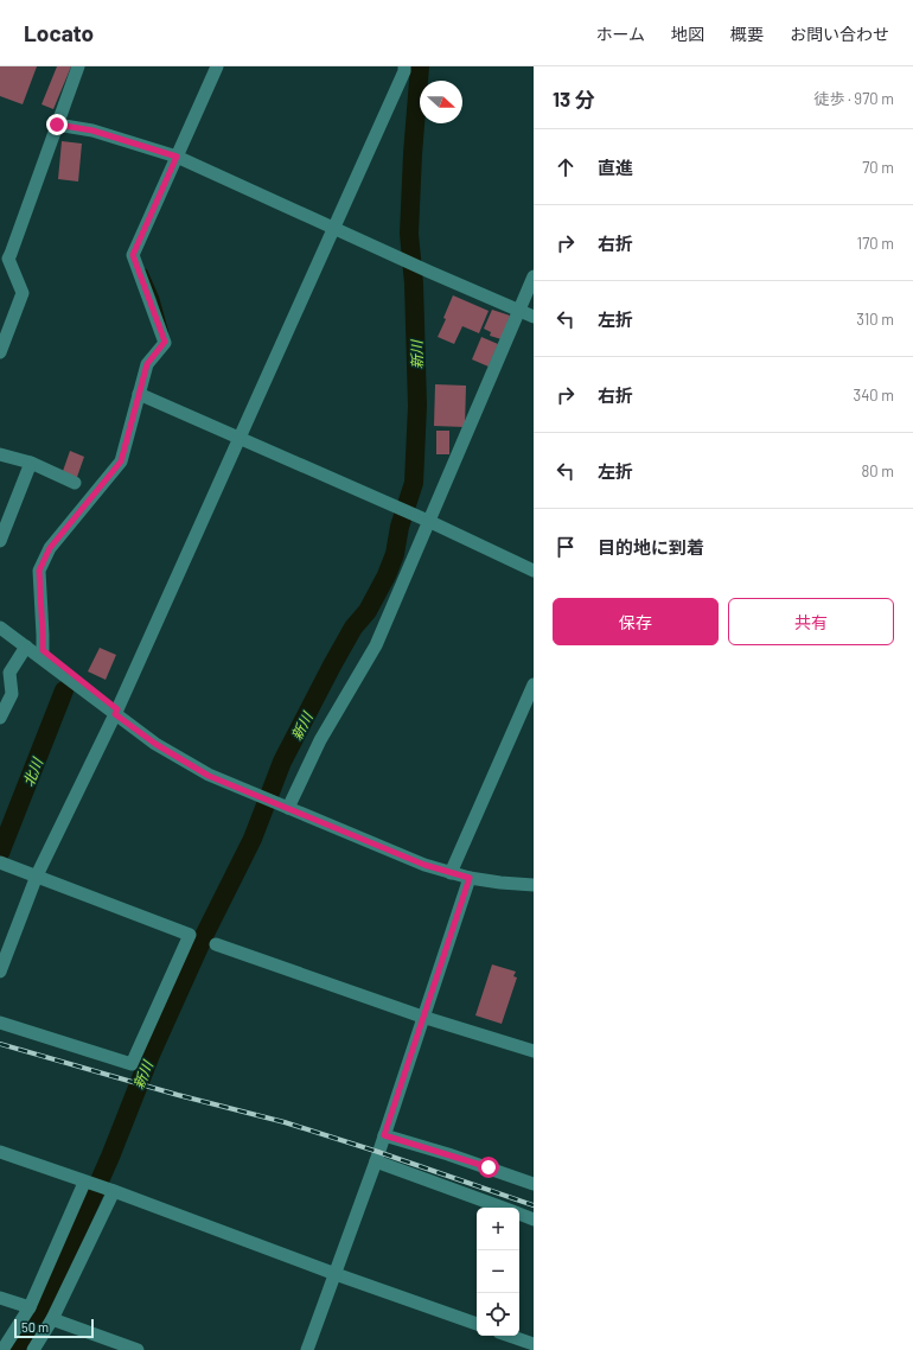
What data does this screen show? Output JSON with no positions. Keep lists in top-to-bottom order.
{
  "water": ["新川", "北川"],
  "scale_bar": "50 m",
  "north": "right",
  "page": {
    "header": "Locato",
    "nav": [
      "ホーム",
      "地図",
      "概要",
      "お問い合わせ"
    ],
    "heading": ["13 分", "徒歩 · 970 m"],
    "list": [
      ["直進", "70 m"],
      ["右折", "170 m"],
      ["左折", "310 m"],
      ["右折", "340 m"],
      ["左折", "80 m"],
      "目的地に到着"
    ],
    "buttons": ["保存", "共有"],
    "map_buttons": ["+", "−"],
    "scale": "50 m"
  }
}
